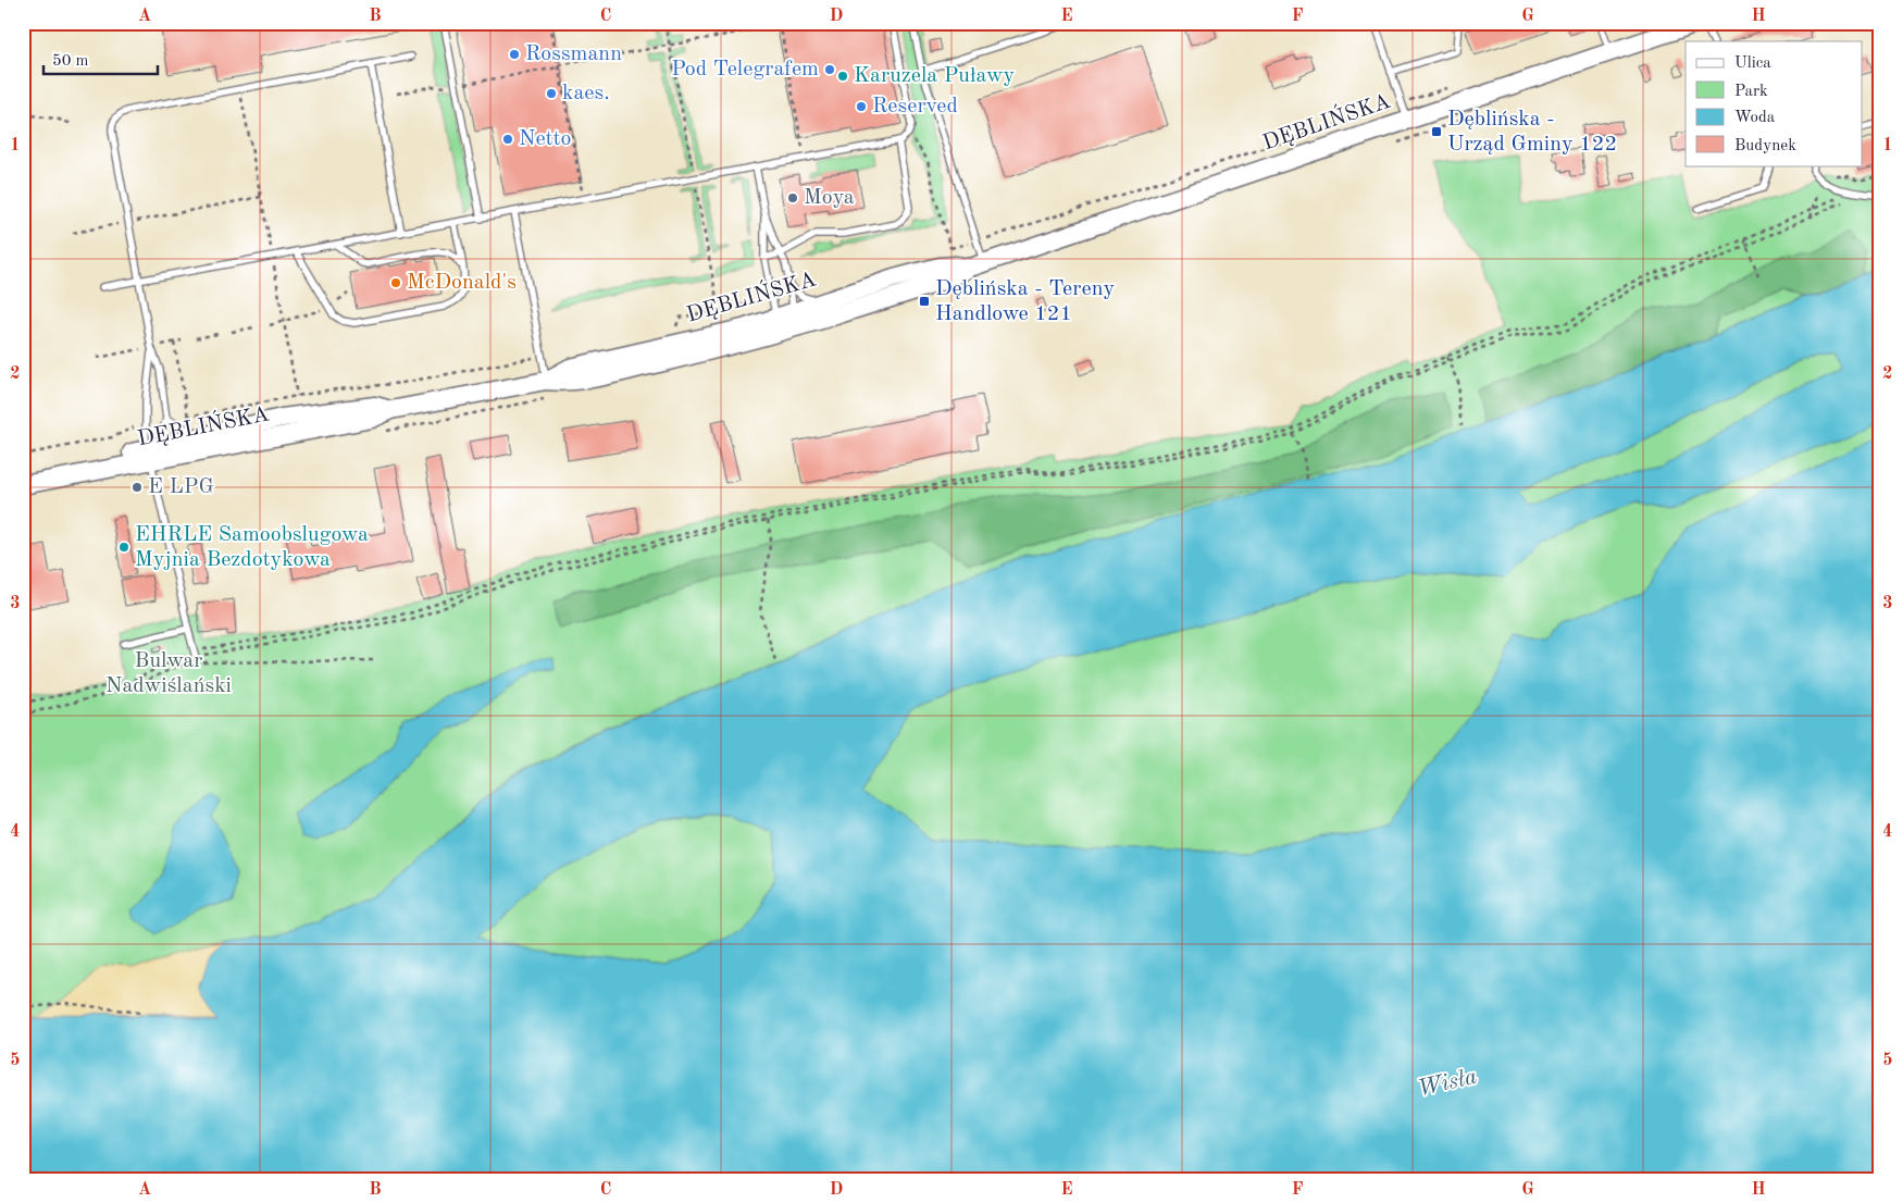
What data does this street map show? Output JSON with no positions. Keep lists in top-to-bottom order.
{
  "streets": {
    "main road": ["DĘBLIŃSKA"]
  },
  "water": ["Wisła"],
  "parks": ["Bulwar Nadwiślański"],
  "places": {
    "other": [
      "Rossmann",
      "Pod Telegrafem",
      "Karuzela Puławy",
      "kaes.",
      "Reserved",
      "Netto",
      "Moya",
      "McDonald's",
      "E LPG",
      "EHRLE Samoobslugowa Myjnia Bezdotykowa"
    ],
    "transit": ["Dęblińska - Urząd Gminy 122", "Dęblińska - Tereny Handlowe 121"]
  },
  "legend": [
    "Ulica",
    "Park",
    "Woda",
    "Budynek"
  ],
  "scale_bar": "50 m",
  "grid": {
    "columns": [
      "A",
      "B",
      "C",
      "D",
      "E",
      "F",
      "G",
      "H"
    ],
    "rows": [
      "1",
      "2",
      "3",
      "4",
      "5"
    ]
  }
}
